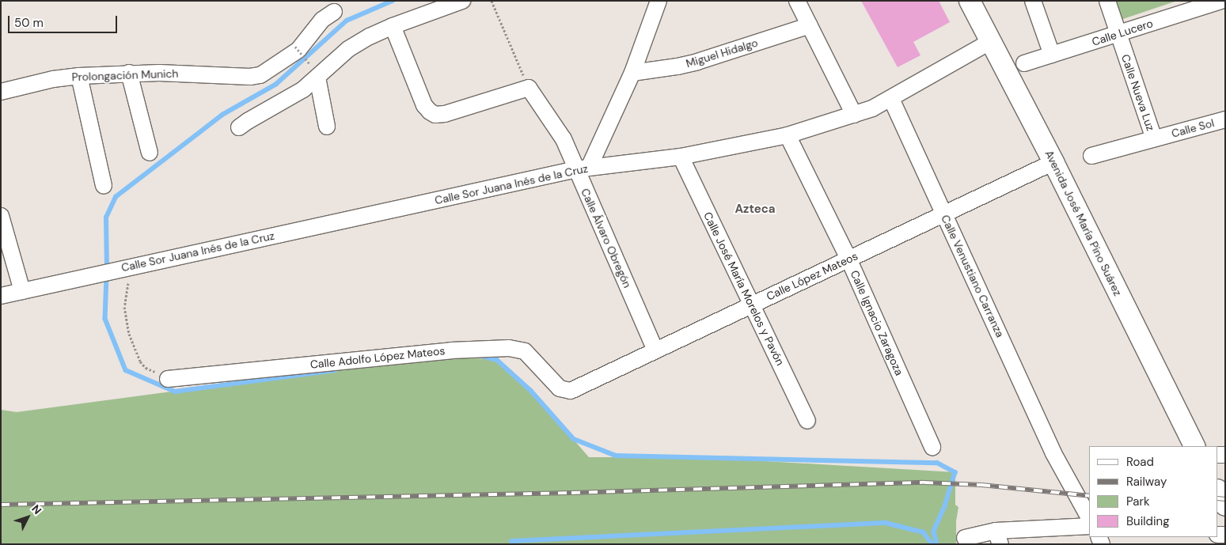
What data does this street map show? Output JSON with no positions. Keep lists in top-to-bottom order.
{
  "streets": {
    "street": [
      "Calle Lucero",
      "Miguel Hidalgo",
      "Prolongación Munich",
      "Calle Nueva Luz",
      "Calle Sol",
      "Calle Sor Juana Inés de la Cruz",
      "Avenida José María Pino Suárez",
      "Calle Álvaro Obregón",
      "Calle López Mateos",
      "Calle Venustiano Carranza",
      "Calle José María Morelos y Pavón",
      "Calle Ignacio Zaragoza",
      "Calle Adolfo López Mateos"
    ]
  },
  "crossings": [
    ["Calle Lucero", "Calle Nueva Luz"],
    ["Calle Nueva Luz", "Calle Sol"],
    ["Calle Sor Juana Inés de la Cruz", "Avenida José María Pino Suárez"],
    ["Calle Sor Juana Inés de la Cruz", "Calle Álvaro Obregón"],
    ["Calle Sor Juana Inés de la Cruz", "Calle Venustiano Carranza"],
    ["Calle Sor Juana Inés de la Cruz", "Calle José María Morelos y Pavón"],
    ["Calle Sor Juana Inés de la Cruz", "Calle Ignacio Zaragoza"],
    ["Avenida José María Pino Suárez", "Calle López Mateos"],
    ["Calle Álvaro Obregón", "Calle López Mateos"],
    ["Calle López Mateos", "Calle Venustiano Carranza"],
    ["Calle López Mateos", "Calle José María Morelos y Pavón"],
    ["Calle López Mateos", "Calle Ignacio Zaragoza"],
    ["Calle López Mateos", "Calle Adolfo López Mateos"]
  ],
  "districts": ["Azteca"],
  "legend": [
    "Road",
    "Railway",
    "Park",
    "Building"
  ],
  "scale_bar": "50 m",
  "north": "top right"
}
